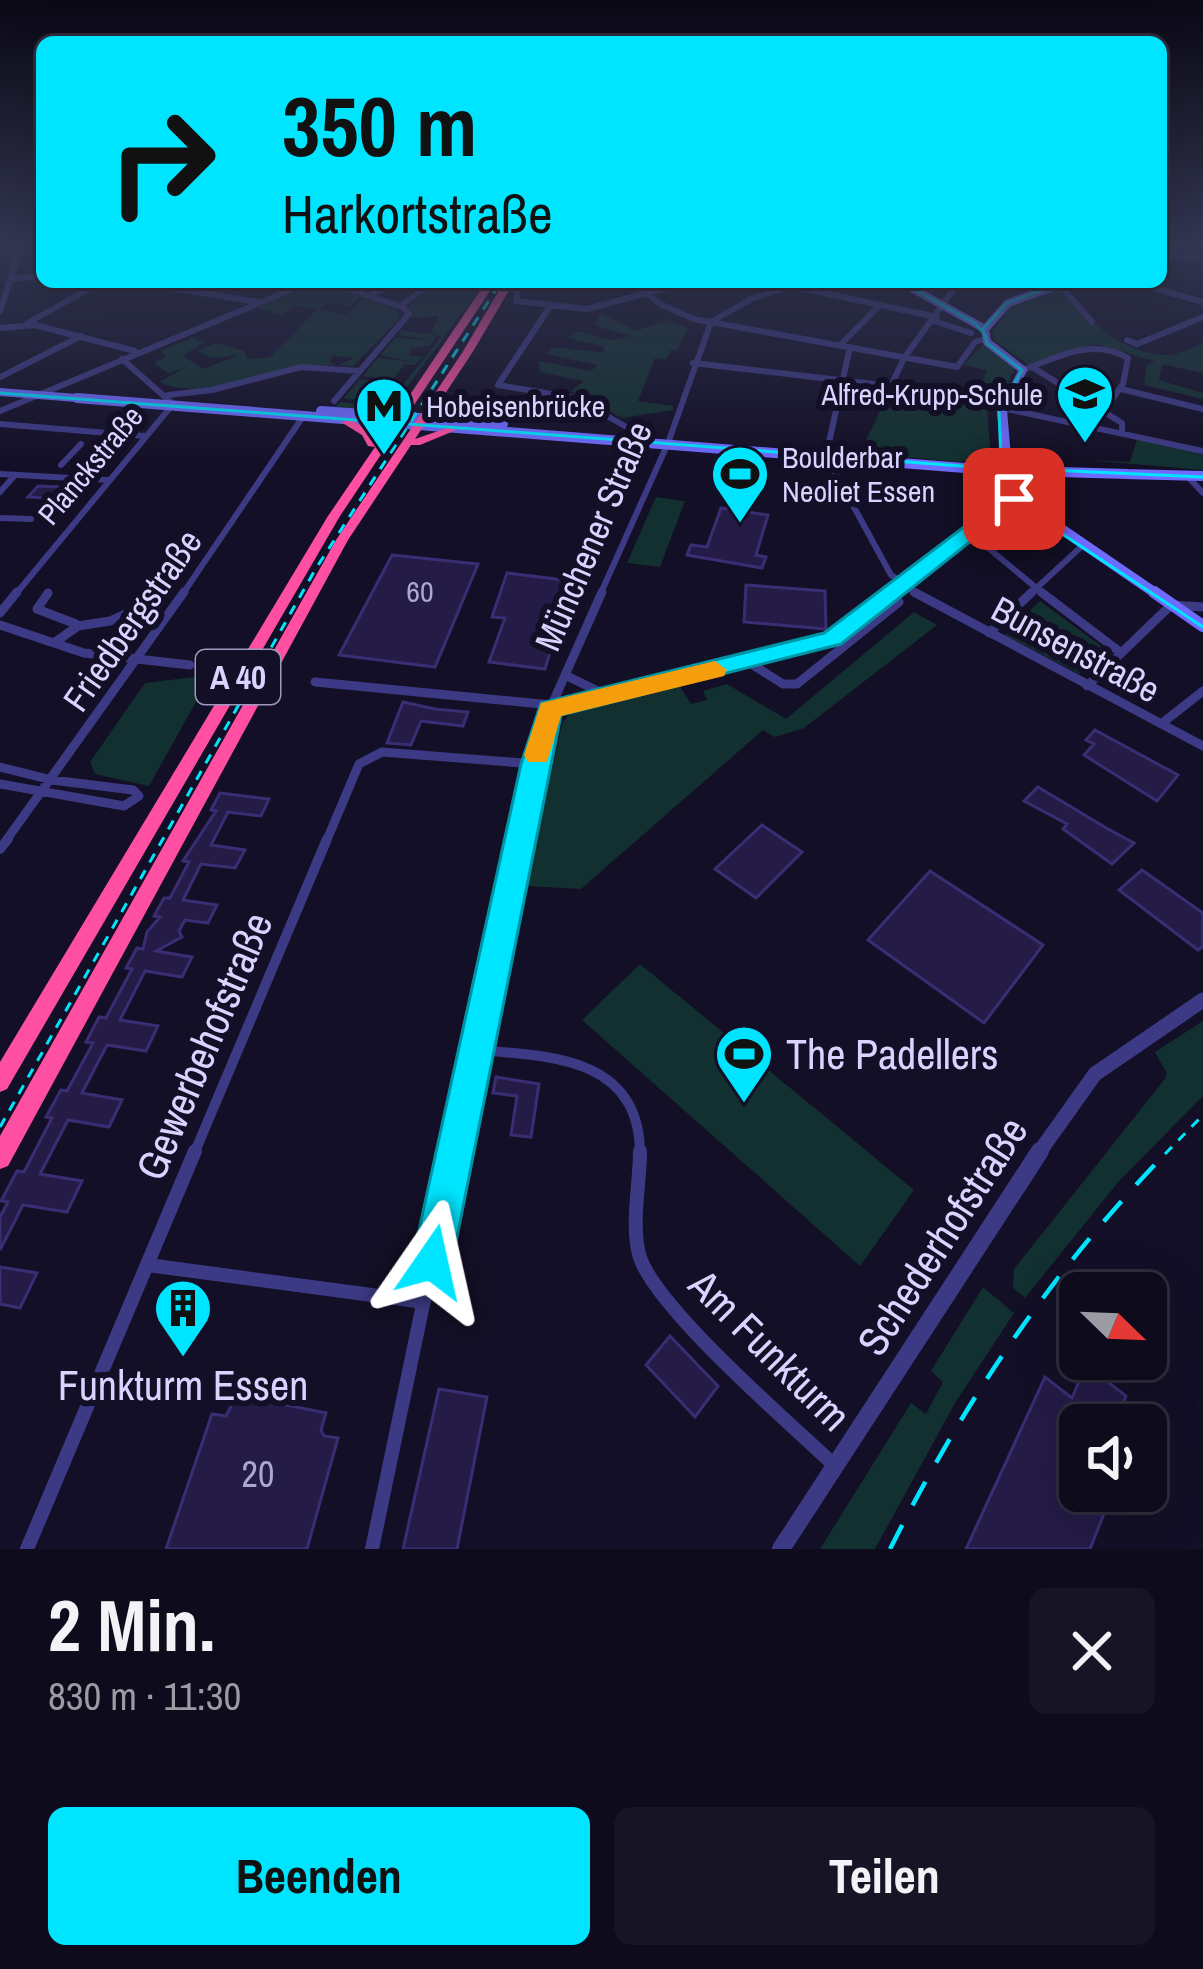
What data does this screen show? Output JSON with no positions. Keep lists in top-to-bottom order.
{
  "streets": {
    "highway": ["A 40"],
    "street": [
      "Planckstraße",
      "Münchener Straße",
      "Friedbergstraße",
      "Bunsenstraße",
      "Gewerbehofstraße",
      "Schederhofstraße",
      "Am Funkturm"
    ]
  },
  "crossings": [
    ["Münchener Straße", "Gewerbehofstraße"],
    ["Münchener Straße", "Am Funkturm"],
    ["Schederhofstraße", "Am Funkturm"]
  ],
  "places": {
    "school or university": ["Alfred-Krupp-Schule"],
    "metro station": ["Hobeisenbrücke"],
    "sports": ["Boulderbar Neoliet Essen", "The Padellers"],
    "building": ["Funkturm Essen"]
  },
  "house_numbers": ["60", "20"],
  "north": "bottom right",
  "page": {
    "turn": ["350 m", "Harkortstraße"],
    "heading": ["2 Min.", "830 m · 11:30"],
    "buttons": ["Beenden", "Teilen"]
  }
}
